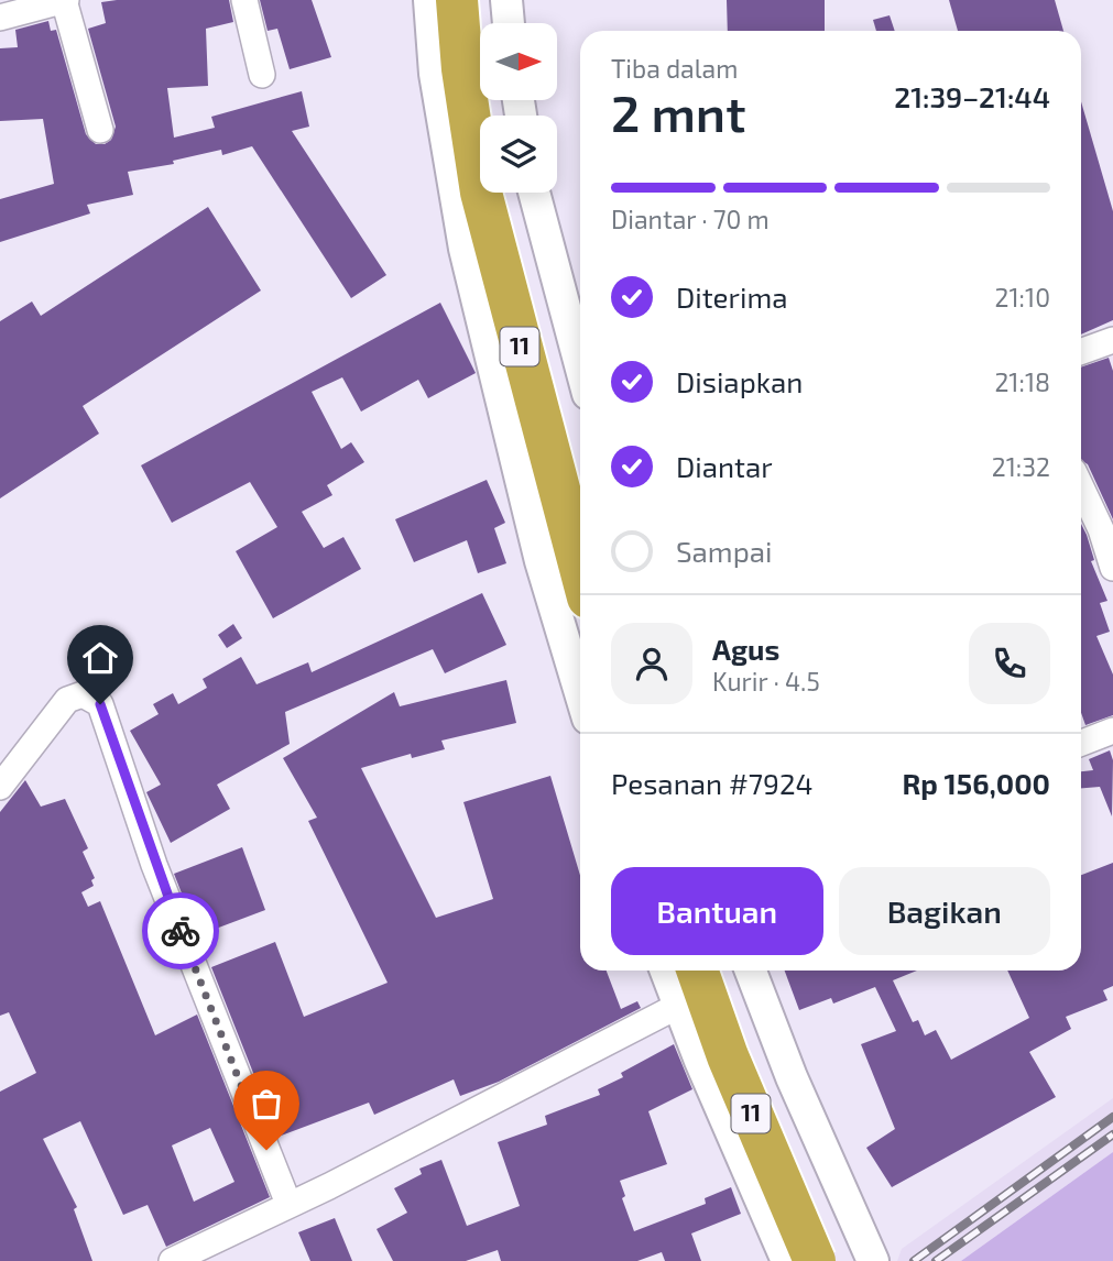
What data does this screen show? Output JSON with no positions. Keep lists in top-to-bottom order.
{
  "streets": {
    "highway": ["11"]
  },
  "north": "right",
  "page": {
    "heading": ["2 mnt", "Tiba dalam", "21:39–21:44"],
    "panel": [
      "Agus",
      "Kurir · 4.5",
      "Pesanan #7924",
      "Rp 156,000"
    ],
    "bar": "Diantar · 70 m",
    "list": [
      ["Diterima", "21:10"],
      ["Disiapkan", "21:18"],
      ["Diantar", "21:32"],
      "Sampai"
    ],
    "buttons": ["Bantuan", "Bagikan"]
  }
}
